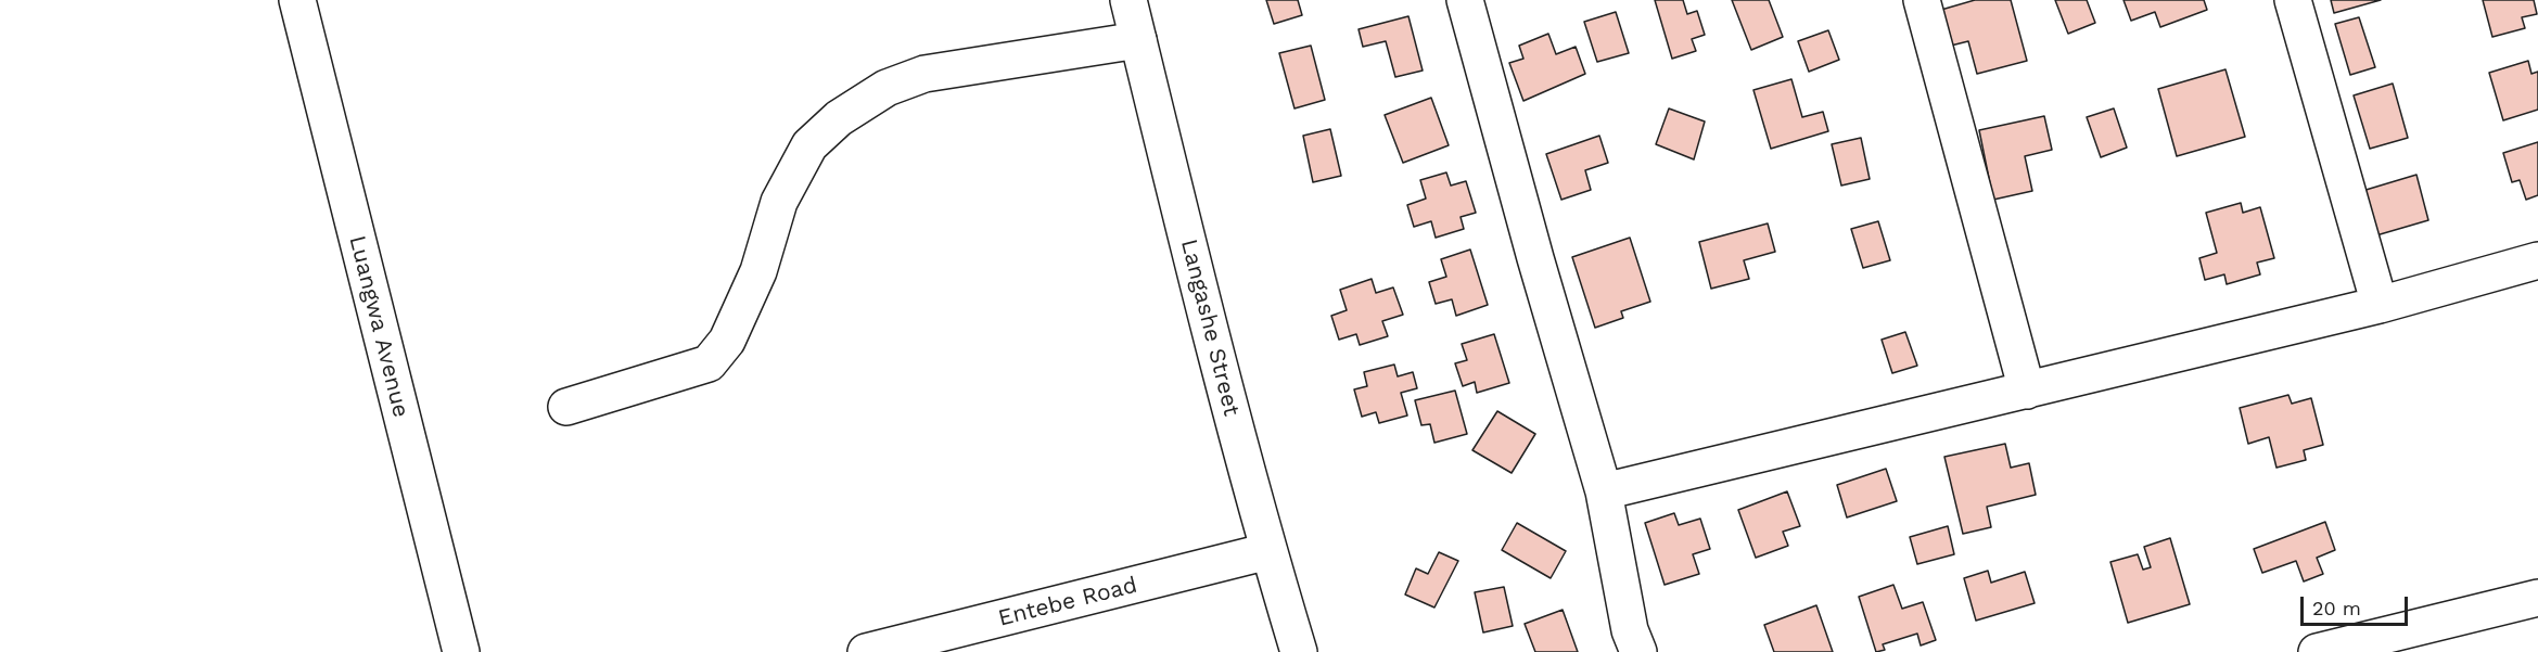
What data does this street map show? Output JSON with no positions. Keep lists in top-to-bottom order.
{
  "streets": {
    "street": ["Luangwa Avenue", "Langashe Street", "Entebe Road"]
  },
  "crossings": [
    ["Langashe Street", "Entebe Road"]
  ],
  "scale_bar": "20 m"
}
